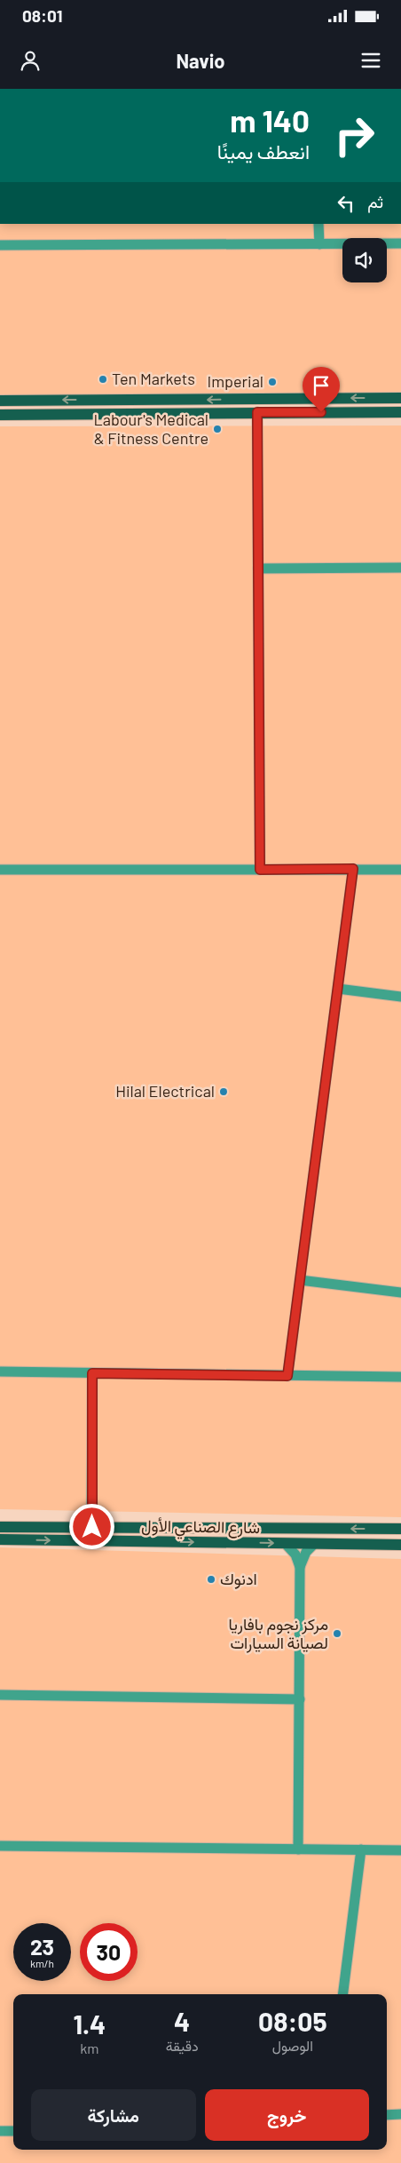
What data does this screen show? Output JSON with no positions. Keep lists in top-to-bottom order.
{
  "streets": {
    "main road": ["شارع الصناعي الأول"]
  },
  "places": [
    "Ten Markets",
    "Imperial",
    "Labour's Medical & Fitness Centre",
    "Hilal Electrical",
    "ادنوك",
    "مركز نجوم بافاريا لصيانة السيارات"
  ],
  "page": {
    "status": "08:01",
    "header": "Navio",
    "turn": ["140 m", "انعطف يمينًا"],
    "then": "ثم",
    "speed": "23 km/h",
    "limit": "30",
    "eta": [
      "08:05",
      "الوصول",
      "4",
      "دقيقة",
      "1.4",
      "km"
    ],
    "buttons": ["خروج", "مشاركة"]
  }
}
